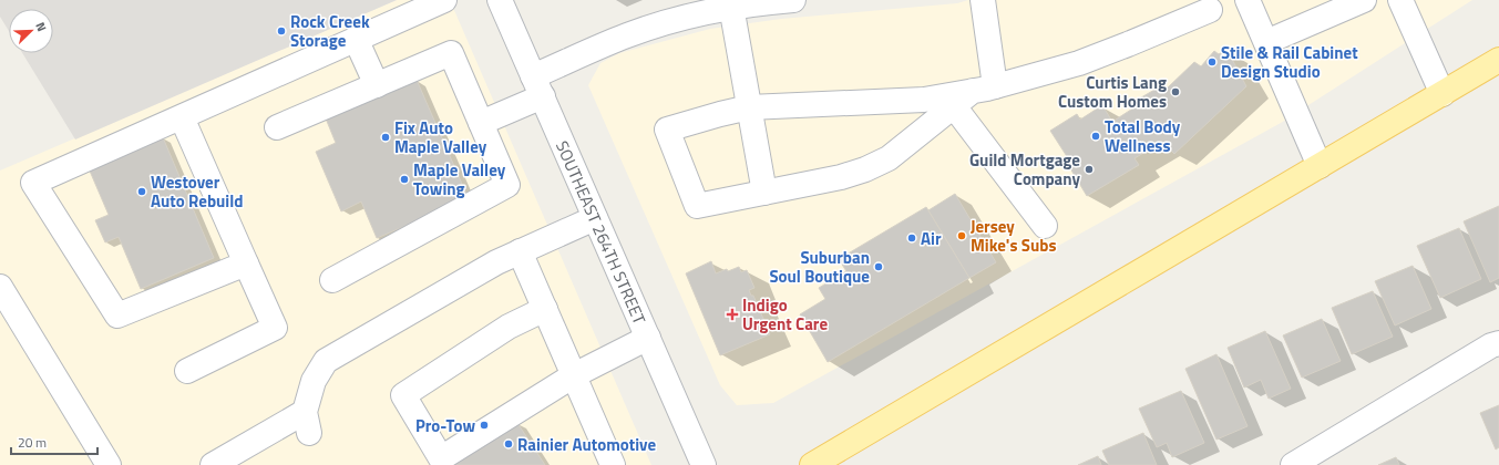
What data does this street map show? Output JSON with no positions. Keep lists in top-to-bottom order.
{
  "streets": {
    "street": ["SOUTHEAST 264TH STREET"]
  },
  "places": {
    "other": [
      "Rock Creek Storage",
      "Stile & Rail Cabinet Design Studio",
      "Curtis Lang Custom Homes",
      "Total Body Wellness",
      "Fix Auto Maple Valley",
      "Guild Mortgage Company",
      "Maple Valley Towing",
      "Westover Auto Rebuild",
      "Jersey Mike's Subs",
      "Air",
      "Suburban Soul Boutique",
      "Pro-Tow",
      "Rainier Automotive"
    ],
    "health": ["Indigo Urgent Care"]
  },
  "scale_bar": "20 m",
  "north": "top right"
}
